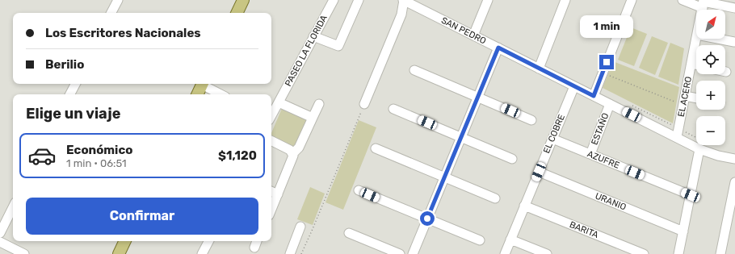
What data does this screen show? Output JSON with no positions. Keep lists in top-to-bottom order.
{
  "streets": {
    "street": [
      "SAN PEDRO",
      "PASEO LA FLORIDA",
      "EL ACERO",
      "ESTAÑO",
      "EL COBRE",
      "AZUFRE",
      "URANIO",
      "BARITA"
    ]
  },
  "crossings": [
    ["SAN PEDRO", "EL ACERO"],
    ["SAN PEDRO", "ESTAÑO"],
    ["SAN PEDRO", "EL COBRE"],
    ["ESTAÑO", "AZUFRE"],
    ["EL COBRE", "AZUFRE"],
    ["EL COBRE", "URANIO"],
    ["EL COBRE", "BARITA"]
  ],
  "north": "top right",
  "page": {
    "map_buttons": ["+", "−"],
    "banner": ["Los Escritores Nacionales", "Berilio"],
    "bubble": "1 min",
    "heading": "Elige un viaje",
    "list": [
      {
        "name": "Económico",
        "note": "1 min · 06:51",
        "value": "$1,120"
      }
    ],
    "buttons": "Confirmar"
  }
}
